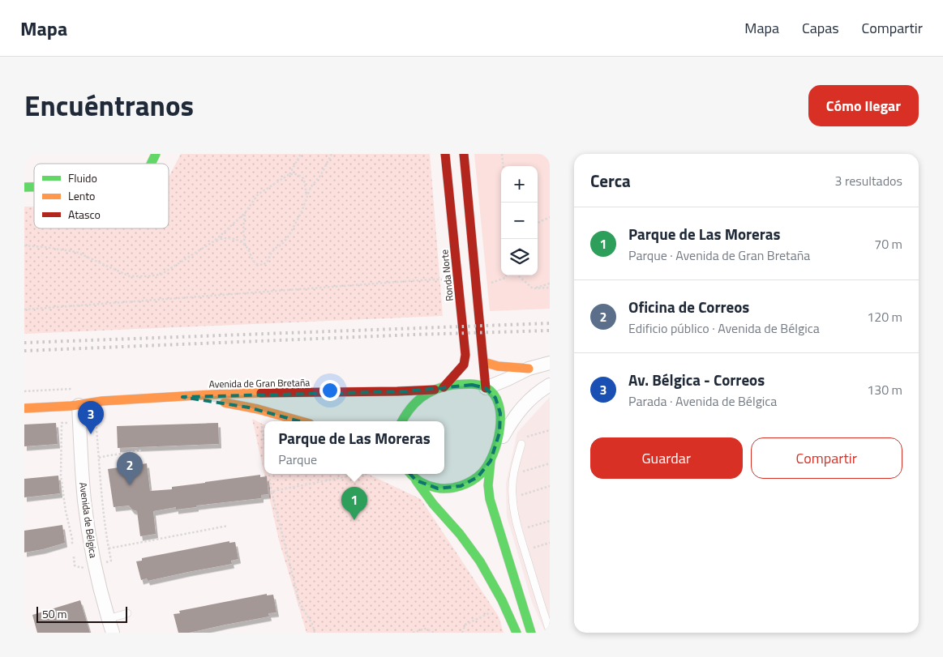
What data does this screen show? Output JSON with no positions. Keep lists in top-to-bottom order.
{
  "streets": {
    "main road": ["Ronda Norte", "Avenida de Gran Bretaña"],
    "street": ["Avenida de Bélgica"]
  },
  "crossings": [
    ["Ronda Norte", "Avenida de Gran Bretaña"],
    ["Avenida de Gran Bretaña", "Avenida de Bélgica"]
  ],
  "legend": ["Fluido", "Lento", "Atasco"],
  "scale_bar": "50 m",
  "page": {
    "header": "Mapa",
    "nav": ["Mapa", "Capas", "Compartir"],
    "title": "Encuéntranos",
    "buttons": [
      "Cómo llegar",
      ["Guardar", "Compartir"]
    ],
    "heading": ["Cerca", "3 resultados"],
    "map_buttons": ["+", "−"],
    "list": [
      {
        "mark": "1",
        "name": "Parque de Las Moreras",
        "note": "Parque · Avenida de Gran Bretaña",
        "value": "70 m"
      },
      {
        "mark": "2",
        "name": "Oficina de Correos",
        "note": "Edificio público · Avenida de Bélgica",
        "value": "120 m"
      },
      {
        "mark": "3",
        "name": "Av. Bélgica - Correos",
        "note": "Parada · Avenida de Bélgica",
        "value": "130 m"
      }
    ],
    "pins": ["3", "2", "1"],
    "popup": ["Parque de Las Moreras", "Parque"],
    "scale": "50 m"
  }
}
